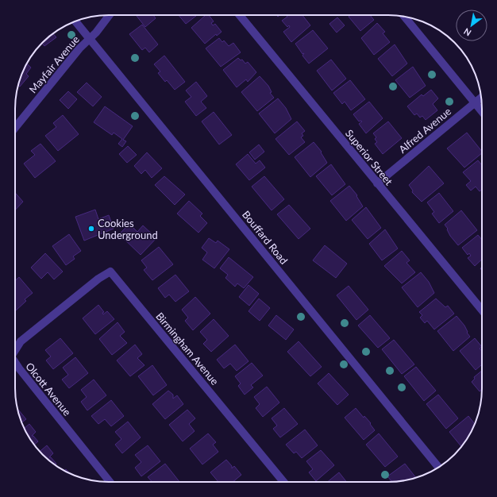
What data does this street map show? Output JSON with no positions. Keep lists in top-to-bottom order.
{
  "streets": {
    "street": [
      "Mayfair Avenue",
      "Alfred Avenue",
      "Superior Street",
      "Bouffard Road",
      "Birmingham Avenue",
      "Olcott Avenue"
    ]
  },
  "crossings": [
    ["Mayfair Avenue", "Bouffard Road"],
    ["Alfred Avenue", "Superior Street"],
    ["Birmingham Avenue", "Olcott Avenue"]
  ],
  "places": ["Cookies Underground"],
  "north": "bottom left"
}
